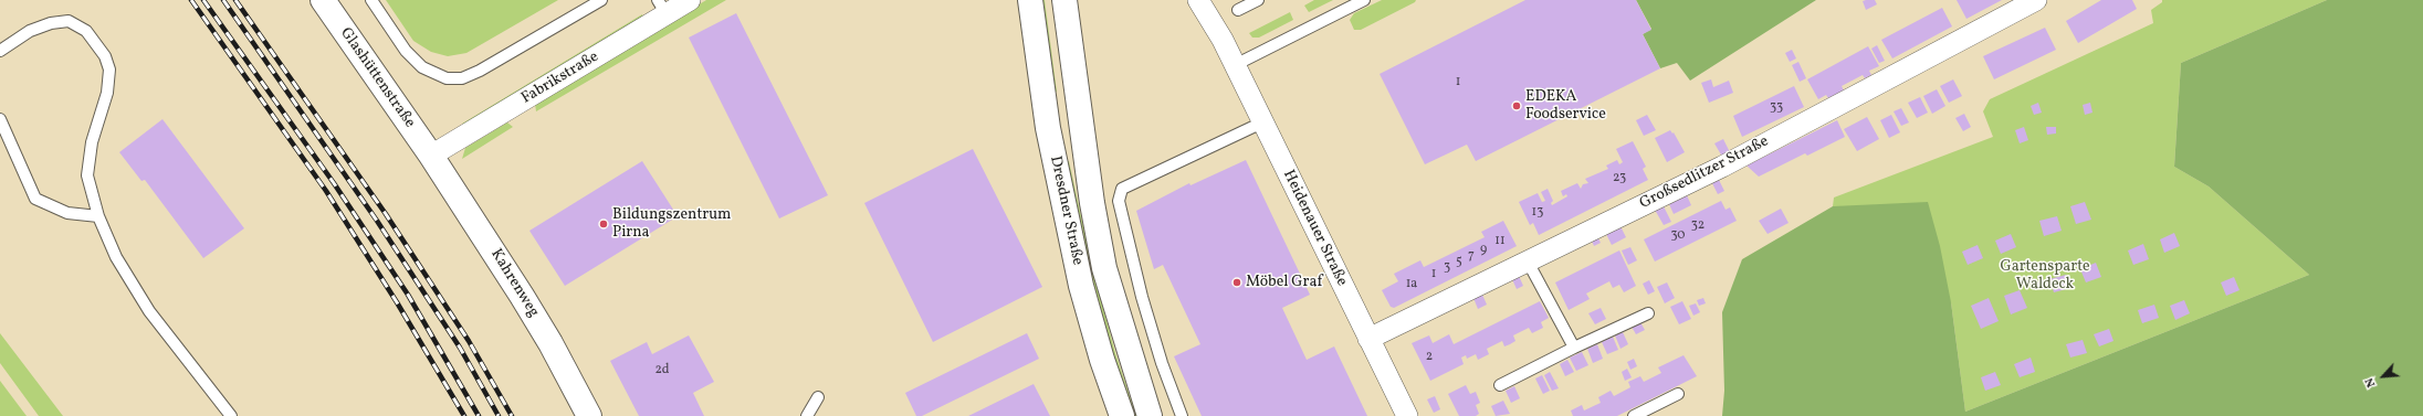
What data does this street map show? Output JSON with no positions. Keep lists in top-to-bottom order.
{
  "streets": {
    "main road": ["Glashüttenstraße", "Dresdner Straße", "Kahrenweg"],
    "street": ["Fabrikstraße", "Großsedlitzer Straße", "Heidenauer Straße"]
  },
  "crossings": [
    ["Glashüttenstraße", "Fabrikstraße"],
    ["Glashüttenstraße", "Kahrenweg"],
    ["Fabrikstraße", "Kahrenweg"],
    ["Großsedlitzer Straße", "Heidenauer Straße"]
  ],
  "parks": ["Gartensparte Waldeck"],
  "places": ["EDEKA Foodservice", "Bildungszentrum Pirna", "Möbel Graf"],
  "house_numbers": [
    "1",
    "33",
    "23",
    "13",
    "32",
    "30",
    "11",
    "9",
    "7",
    "5",
    "3",
    "1",
    "1a",
    "2",
    "2d"
  ],
  "north": "bottom left"
}
